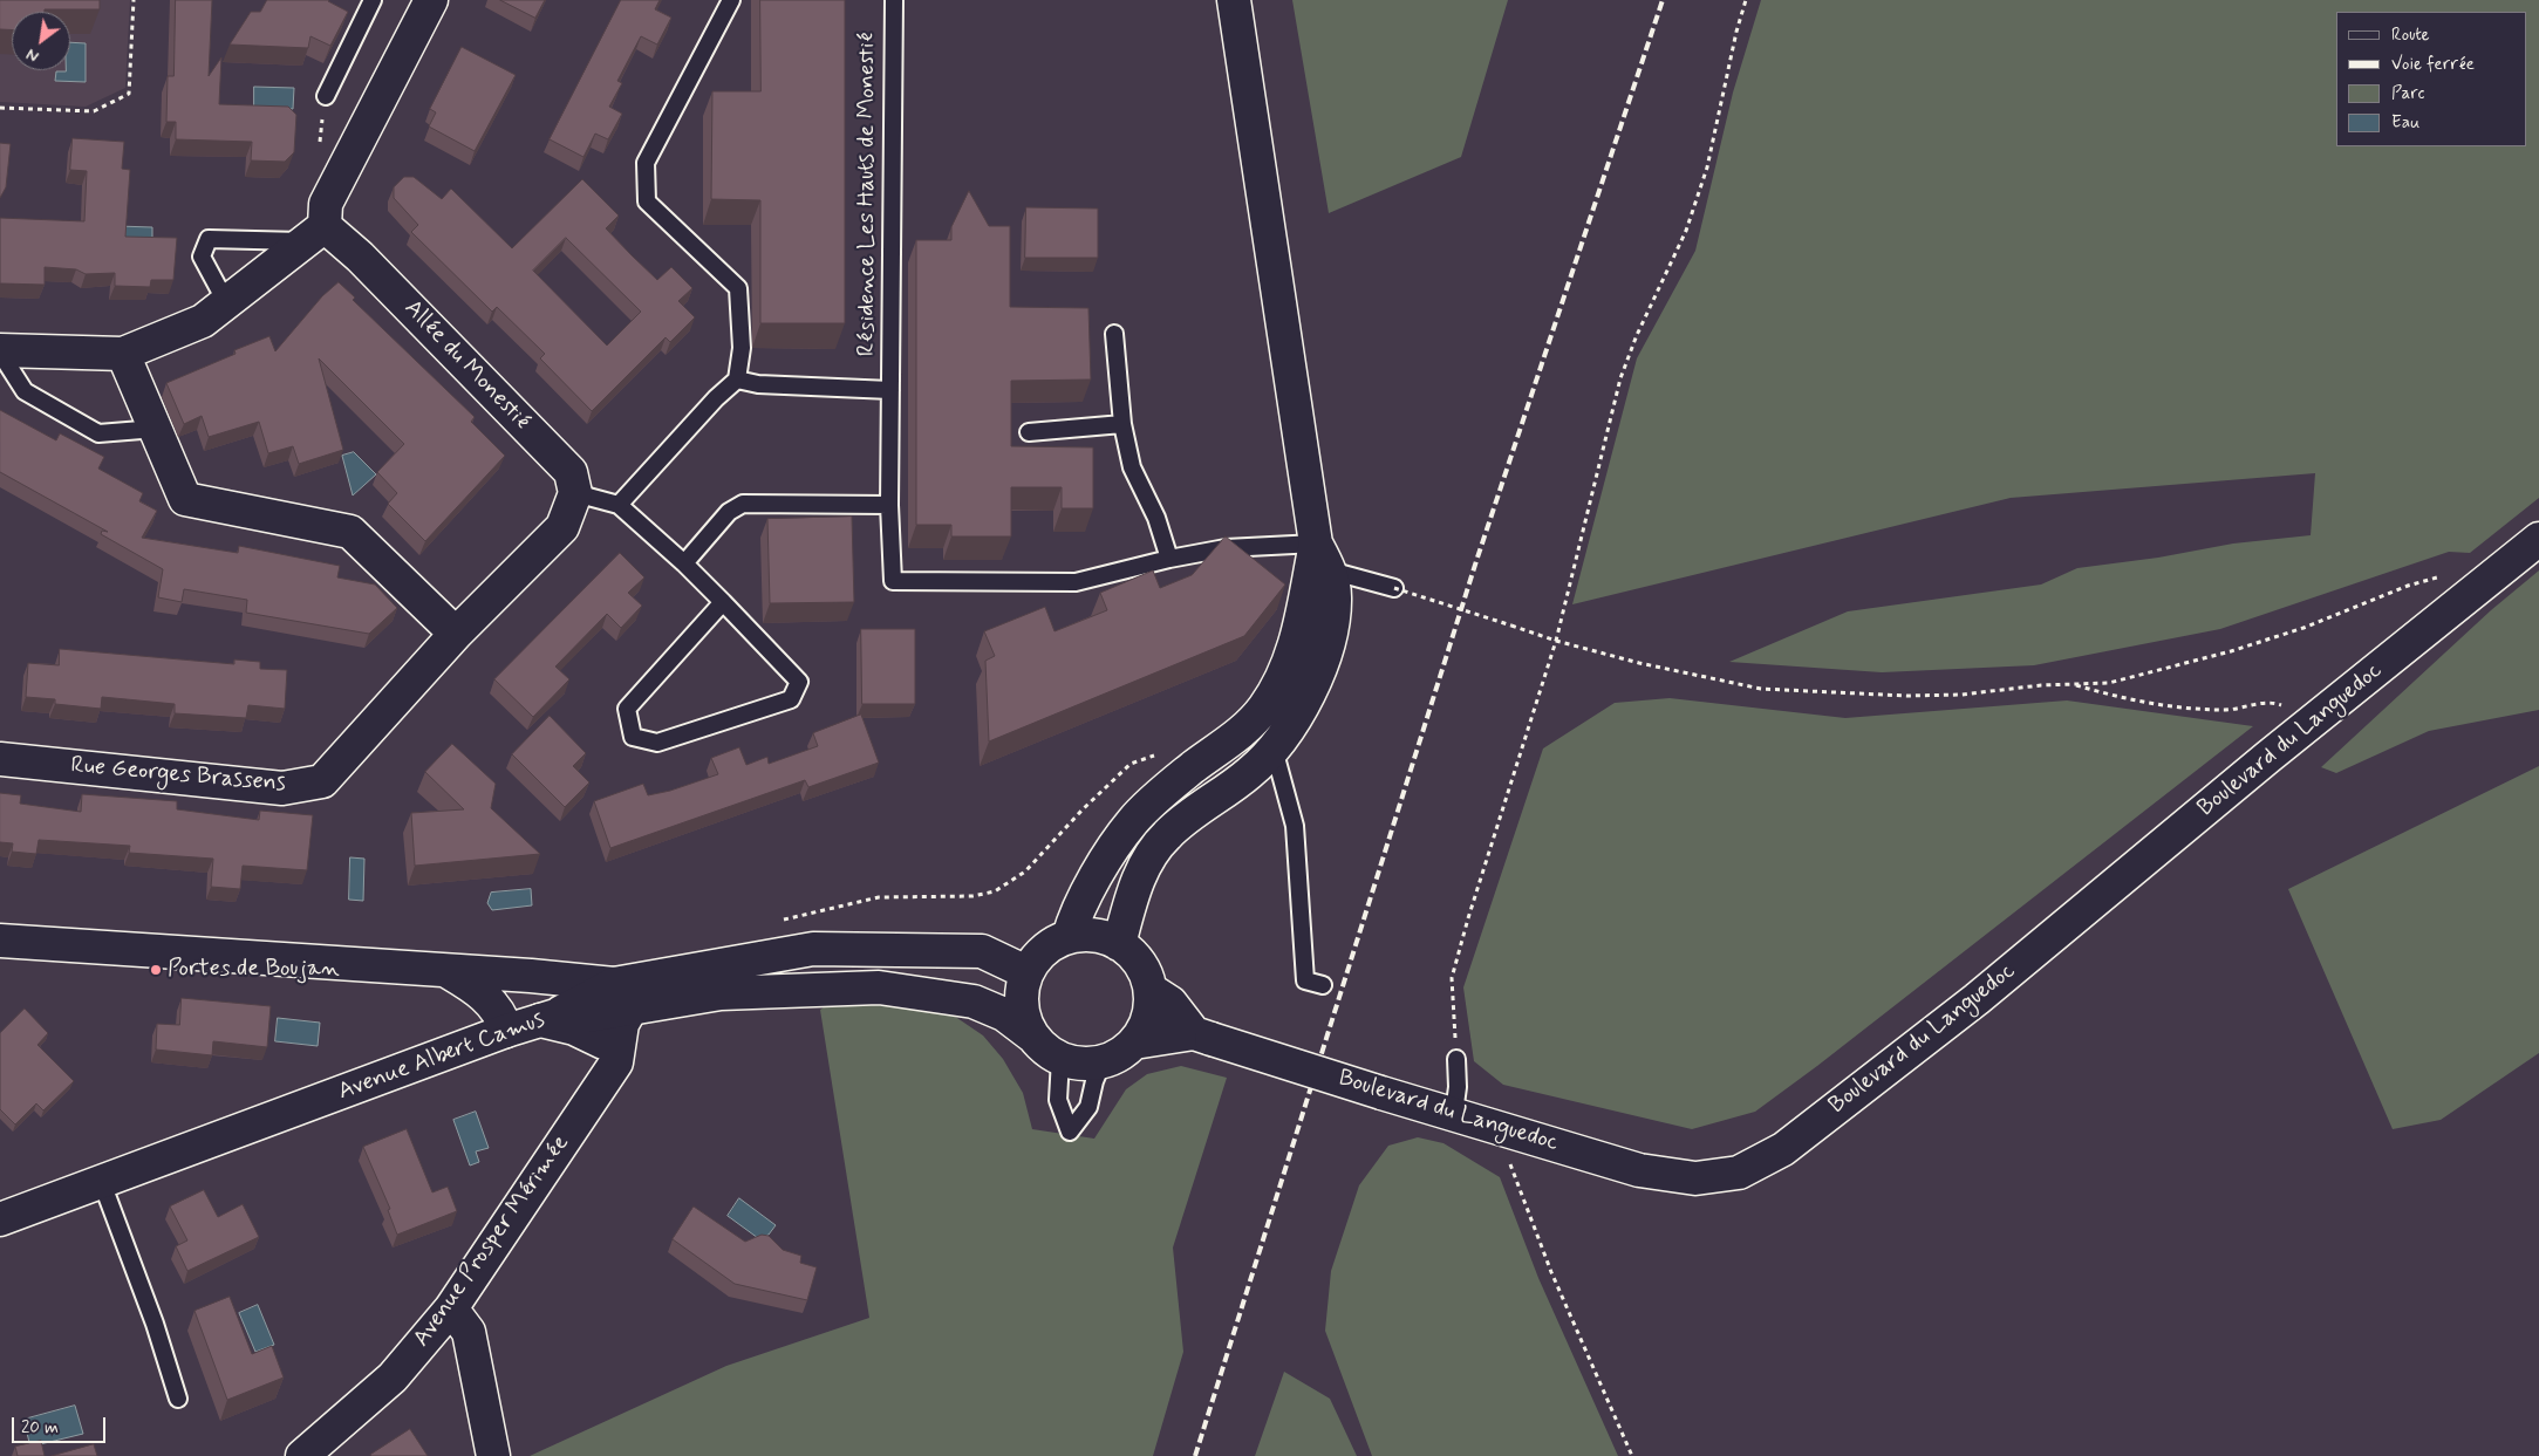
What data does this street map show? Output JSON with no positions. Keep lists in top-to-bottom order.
{
  "streets": {
    "street": [
      "Allée du Monestié",
      "Boulevard du Languedoc",
      "Rue Georges Brassens",
      "Avenue Albert Camus",
      "Avenue Prosper Mérimée"
    ],
    "lane": ["Résidence Les Hauts de Monestié"]
  },
  "crossings": [
    ["Boulevard du Languedoc", "Avenue Albert Camus"],
    ["Avenue Albert Camus", "Avenue Prosper Mérimée"]
  ],
  "places": ["Portes de Boujan"],
  "legend": [
    "Route",
    "Voie ferrée",
    "Parc",
    "Eau"
  ],
  "scale_bar": "20 m",
  "north": "bottom left"
}
